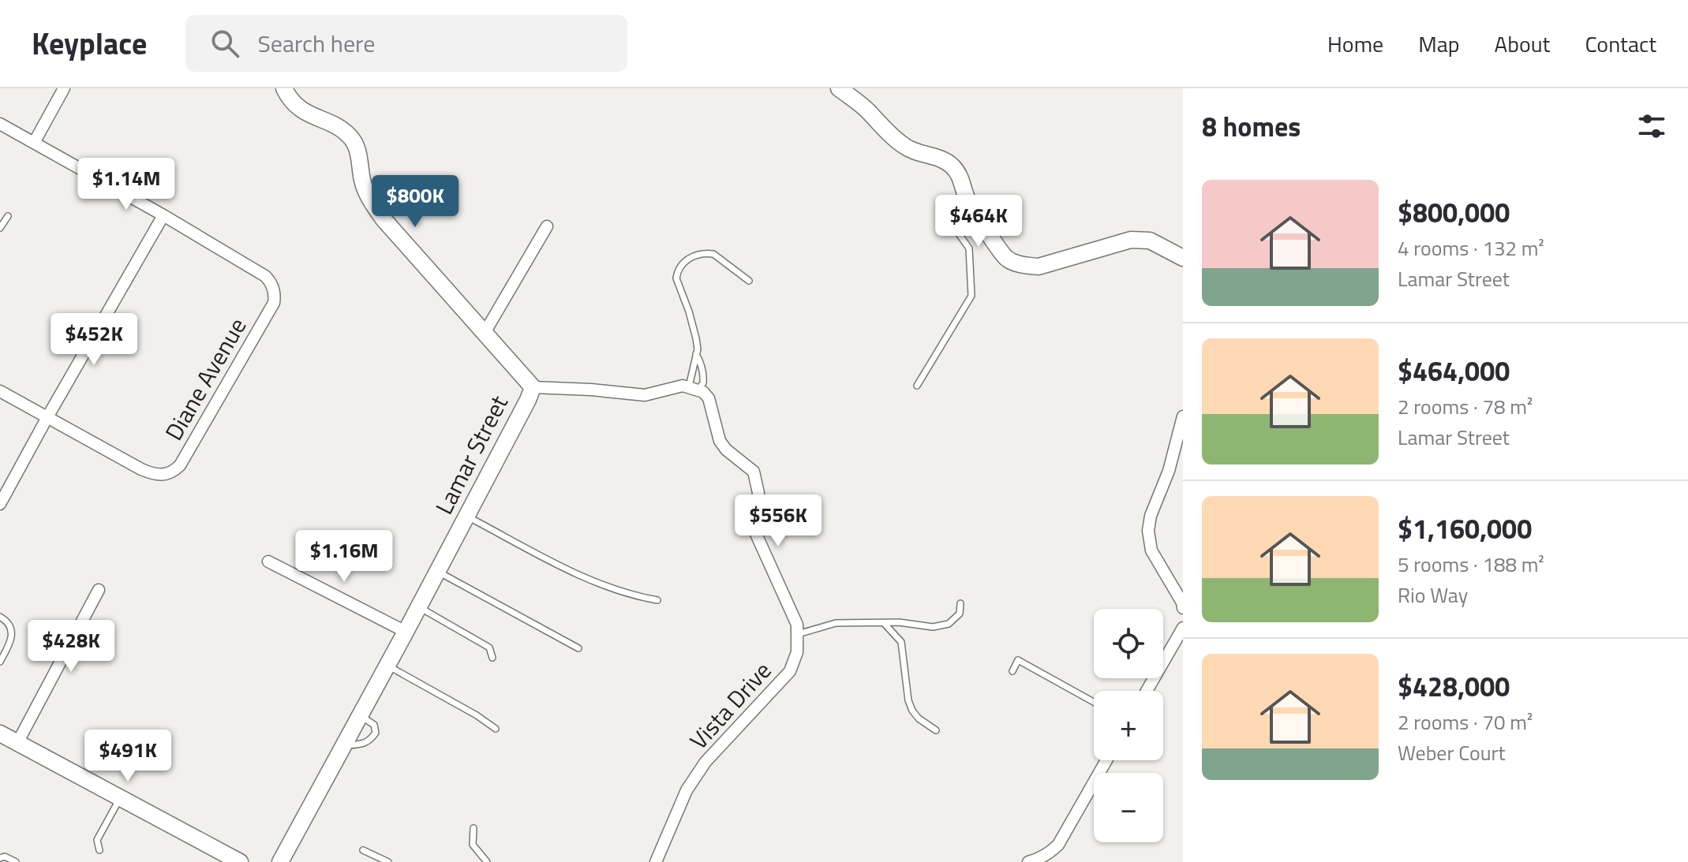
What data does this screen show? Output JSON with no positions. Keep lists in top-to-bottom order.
{
  "streets": {
    "street": ["Diane Avenue", "Lamar Street", "Vista Drive"]
  },
  "page": {
    "header": "Keyplace",
    "search": "Search here",
    "nav": [
      "Home",
      "Map",
      "About",
      "Contact"
    ],
    "heading": "8 homes",
    "price": [
      "$1.14M",
      "$800K",
      "$464K",
      "$452K",
      "$556K",
      "$1.16M",
      "$428K",
      "$491K"
    ],
    "list": [
      {
        "name": "$800,000",
        "note": "4 rooms · 132 m² · Lamar Street"
      },
      {
        "name": "$464,000",
        "note": "2 rooms · 78 m² · Lamar Street"
      },
      {
        "name": "$1,160,000",
        "note": "5 rooms · 188 m² · Rio Way"
      },
      {
        "name": "$428,000",
        "note": "2 rooms · 70 m² · Weber Court"
      }
    ],
    "map_buttons": ["+", "−"]
  }
}
